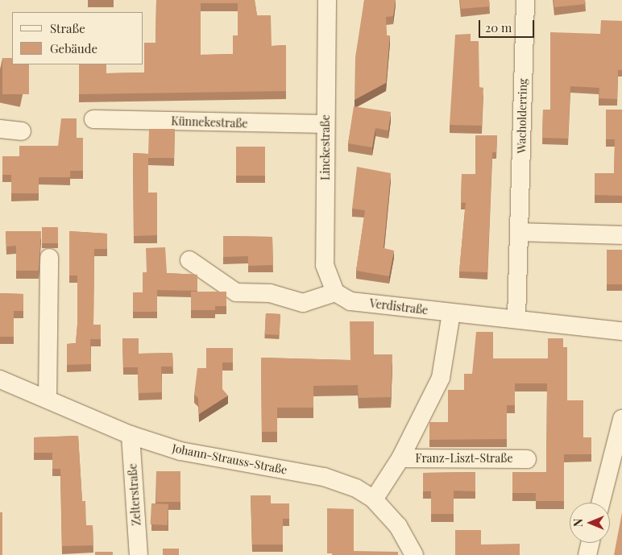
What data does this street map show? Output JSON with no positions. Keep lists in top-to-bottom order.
{
  "streets": {
    "street": [
      "Wacholderring",
      "Künnekestraße",
      "Linckestraße",
      "Verdistraße",
      "Franz-Liszt-Straße",
      "Johann-Strauss-Straße",
      "Zelterstraße"
    ]
  },
  "crossings": [
    ["Wacholderring", "Verdistraße"],
    ["Künnekestraße", "Linckestraße"],
    ["Linckestraße", "Verdistraße"],
    ["Verdistraße", "Franz-Liszt-Straße"],
    ["Franz-Liszt-Straße", "Johann-Strauss-Straße"],
    ["Johann-Strauss-Straße", "Zelterstraße"]
  ],
  "legend": ["Straße", "Gebäude"],
  "scale_bar": "20 m",
  "north": "left"
}
